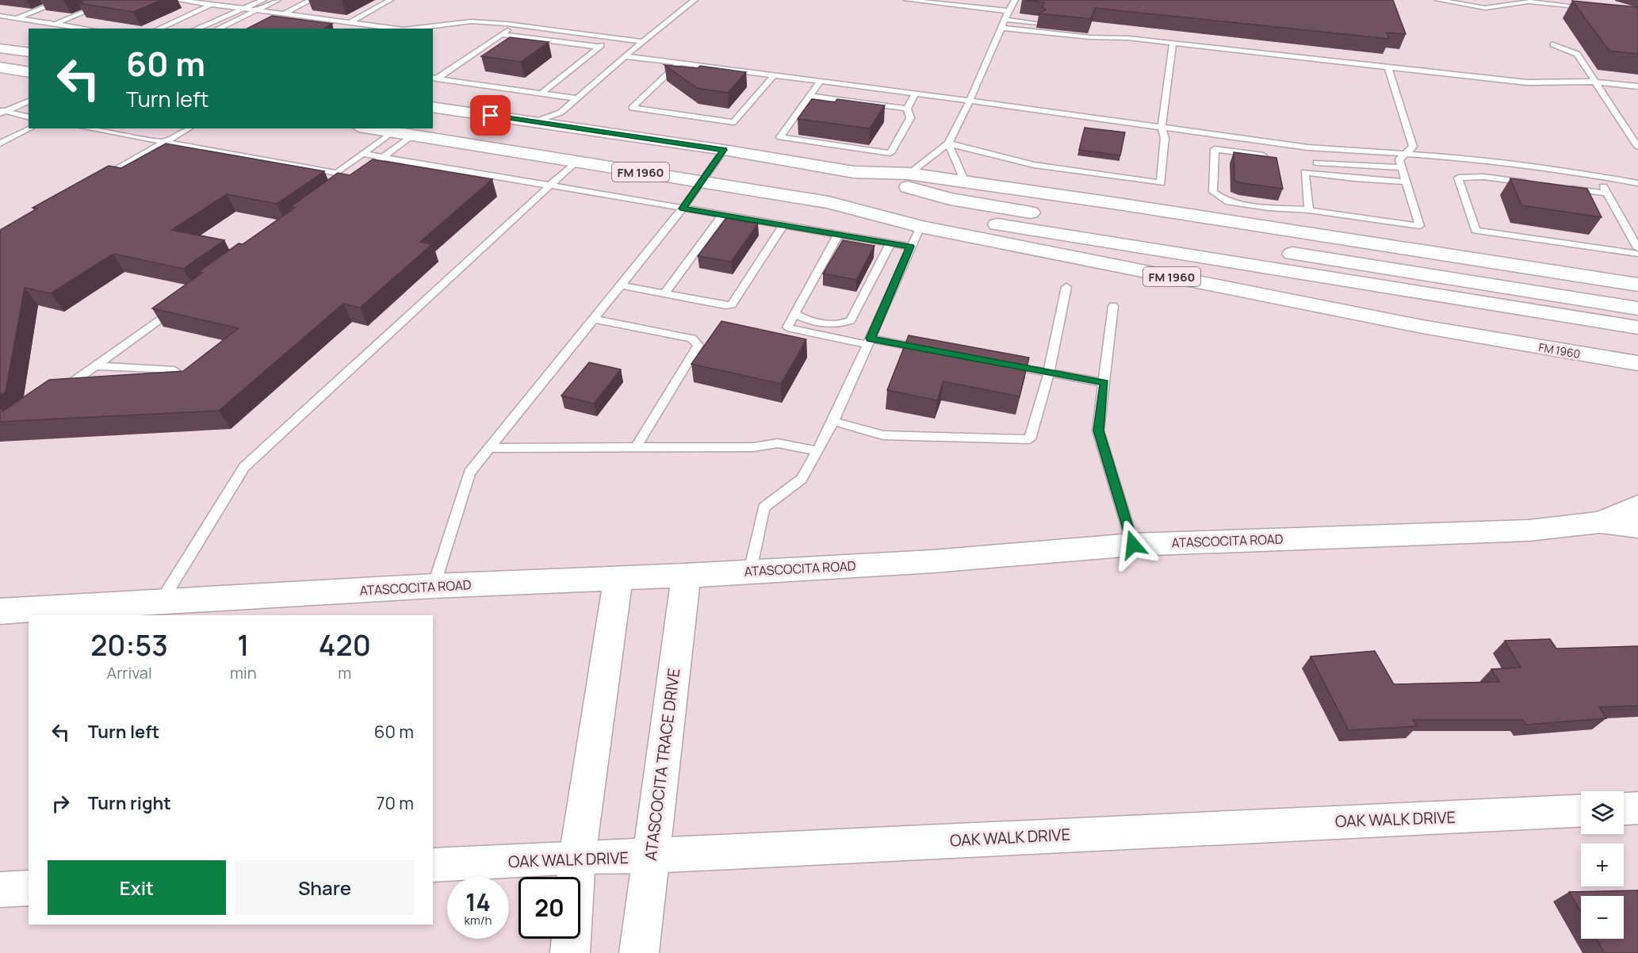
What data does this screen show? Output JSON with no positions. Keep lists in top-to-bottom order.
{
  "streets": {
    "main road": ["FM 1960", "ATASCOCITA ROAD", "ATASCOCITA TRACE DRIVE"],
    "street": ["OAK WALK DRIVE"]
  },
  "crossings": [
    ["ATASCOCITA ROAD", "ATASCOCITA TRACE DRIVE"],
    ["ATASCOCITA TRACE DRIVE", "OAK WALK DRIVE"]
  ],
  "page": {
    "turn": ["60 m", "Turn left"],
    "eta": [
      "20:53",
      "Arrival",
      "1",
      "min",
      "420",
      "m"
    ],
    "list": [
      {
        "name": "Turn left",
        "value": "60 m"
      },
      {
        "name": "Turn right",
        "value": "70 m"
      }
    ],
    "map_buttons": ["+", "−"],
    "buttons": ["Exit", "Share"],
    "speed": "14 km/h",
    "limit": "20"
  }
}
